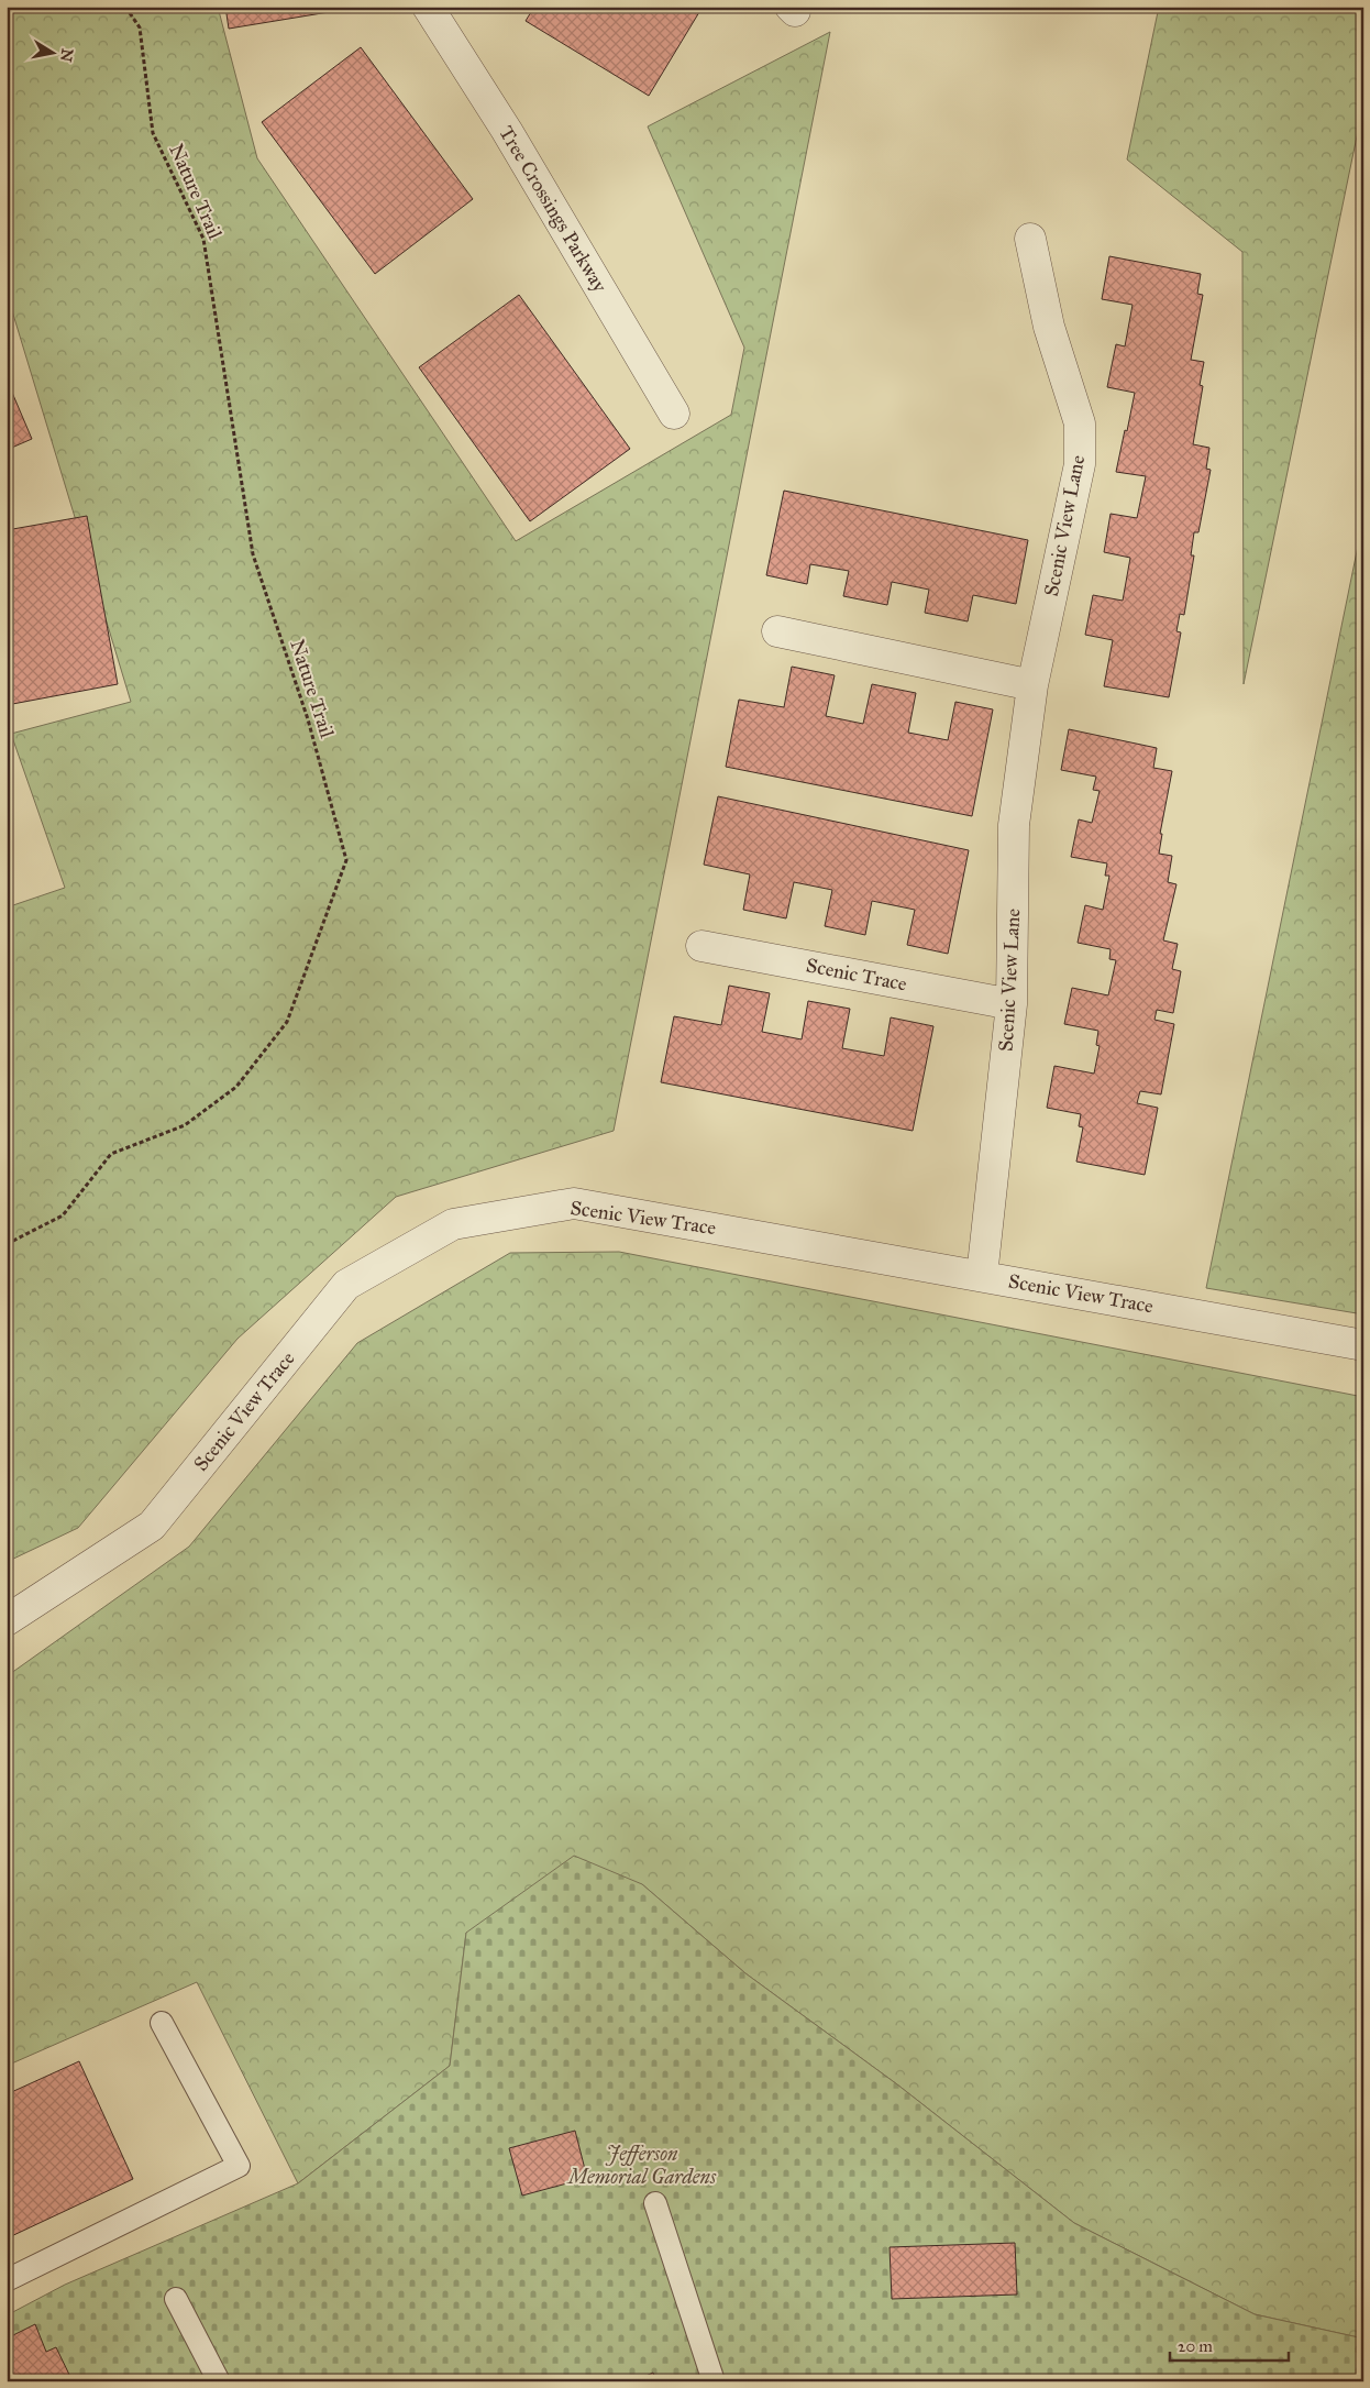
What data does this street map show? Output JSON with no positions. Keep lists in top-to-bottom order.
{
  "streets": {
    "street": [
      "Tree Crossings Parkway",
      "Scenic View Lane",
      "Scenic Trace",
      "Scenic View Trace"
    ],
    "path": ["Nature Trail"]
  },
  "crossings": [
    ["Scenic View Lane", "Scenic Trace"],
    ["Scenic View Lane", "Scenic View Trace"]
  ],
  "parks": ["Jefferson Memorial Gardens"],
  "scale_bar": "20 m",
  "north": "right"
}
